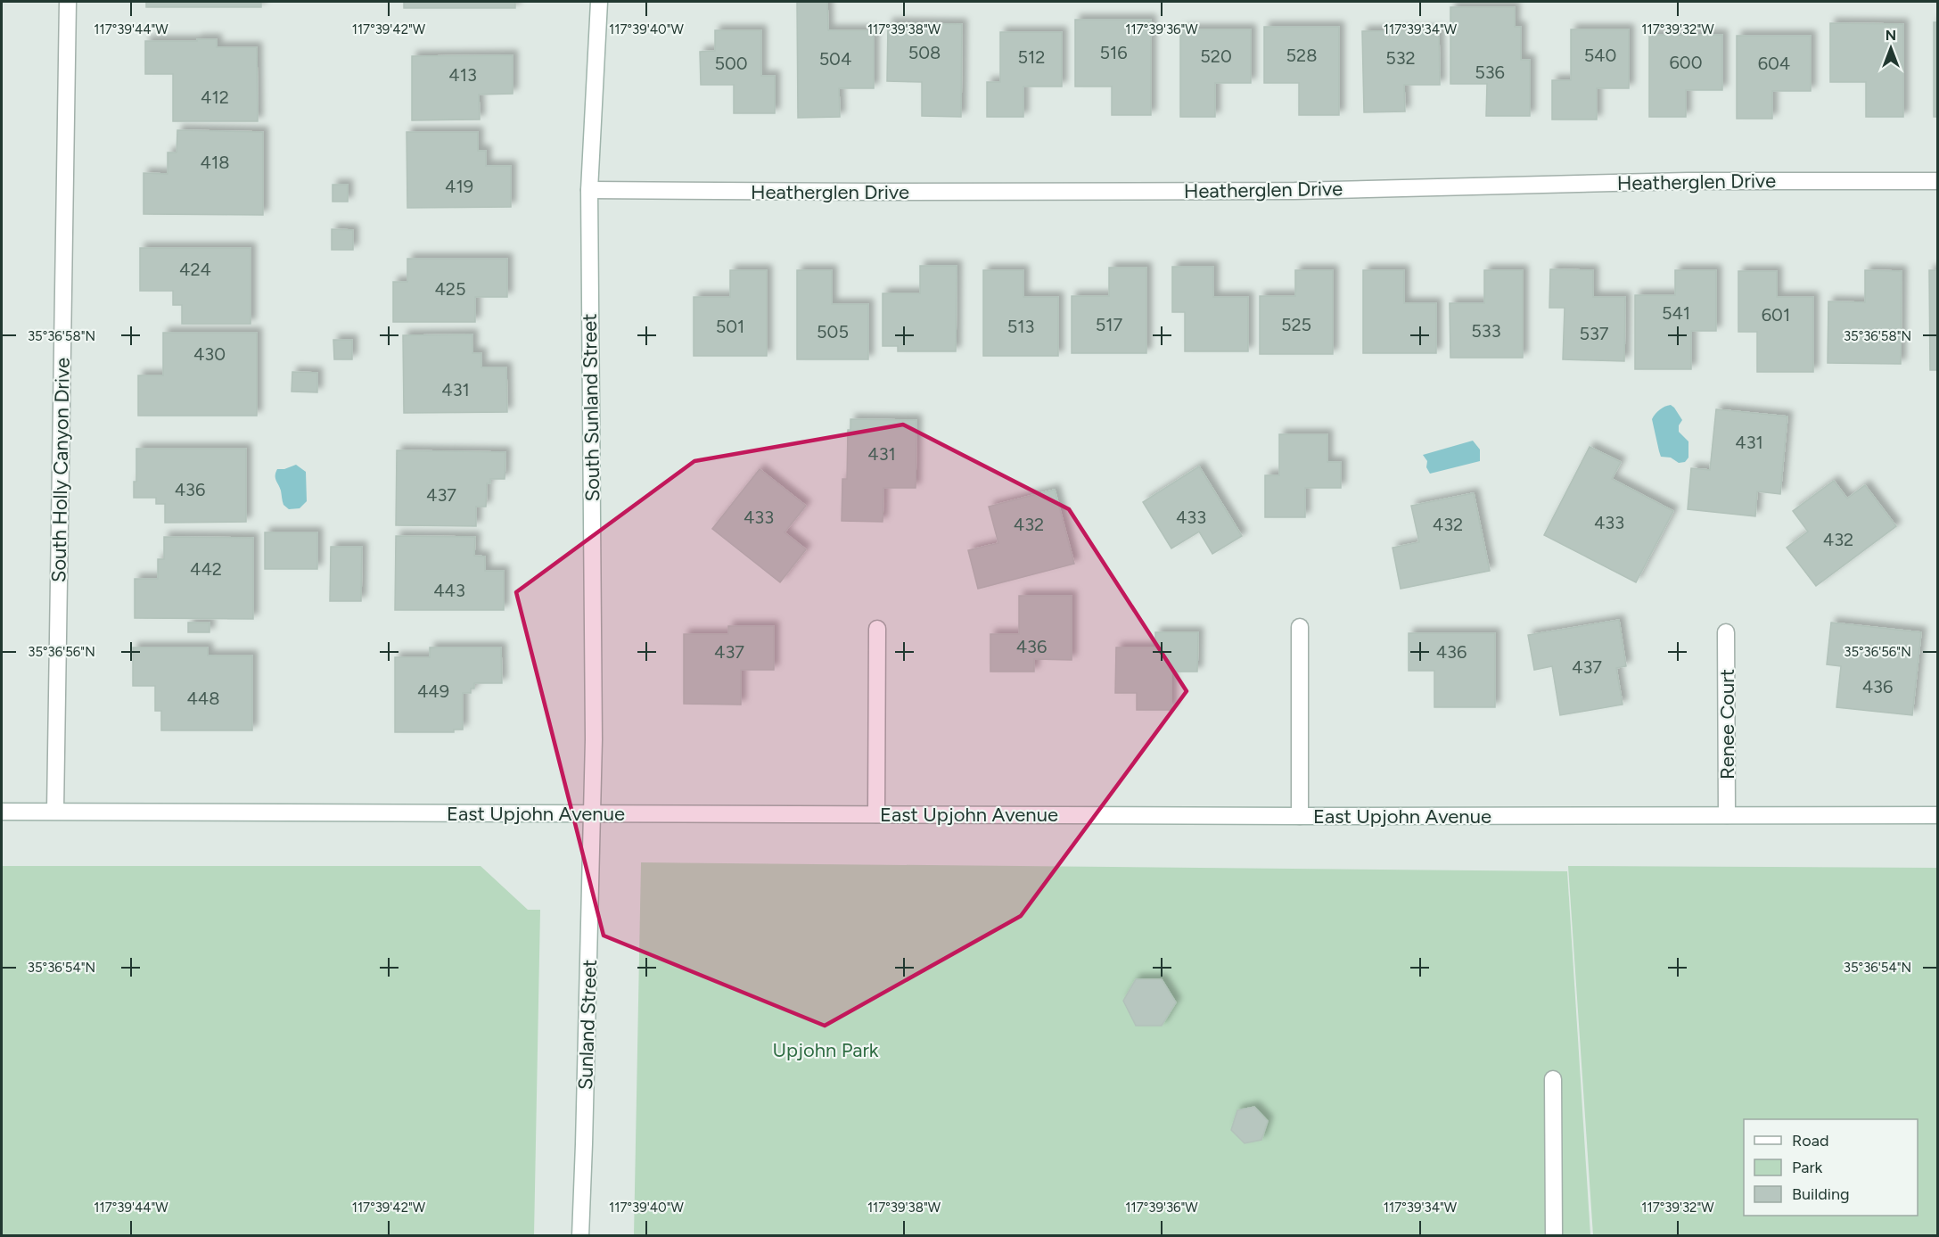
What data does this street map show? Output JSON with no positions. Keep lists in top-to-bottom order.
{
  "streets": {
    "street": [
      "Heatherglen Drive",
      "South Sunland Street",
      "South Holly Canyon Drive",
      "Renee Court",
      "East Upjohn Avenue",
      "Sunland Street"
    ]
  },
  "crossings": [
    ["Heatherglen Drive", "South Sunland Street"],
    ["South Sunland Street", "East Upjohn Avenue"],
    ["South Sunland Street", "Sunland Street"],
    ["South Holly Canyon Drive", "East Upjohn Avenue"],
    ["Renee Court", "East Upjohn Avenue"],
    ["East Upjohn Avenue", "Sunland Street"]
  ],
  "parks": ["Upjohn Park"],
  "house_numbers": [
    "508",
    "516",
    "528",
    "540",
    "520",
    "512",
    "532",
    "504",
    "600",
    "500",
    "604",
    "536",
    "413",
    "412",
    "418",
    "419",
    "424",
    "425",
    "541",
    "601",
    "517",
    "525",
    "501",
    "513",
    "533",
    "505",
    "537",
    "430",
    "431",
    "431",
    "431",
    "436",
    "437",
    "433",
    "433",
    "433",
    "432",
    "432",
    "432",
    "442",
    "443",
    "436",
    "437",
    "436",
    "437",
    "436",
    "449",
    "448"
  ],
  "legend": ["Road", "Park", "Building"],
  "north": "top",
  "coordinates": [
    "117°39'44\"W",
    "117°39'42\"W",
    "117°39'40\"W",
    "117°39'38\"W",
    "117°39'36\"W",
    "117°39'34\"W",
    "117°39'32\"W",
    "35°36'58\"N",
    "35°36'56\"N",
    "35°36'54\"N"
  ]
}
